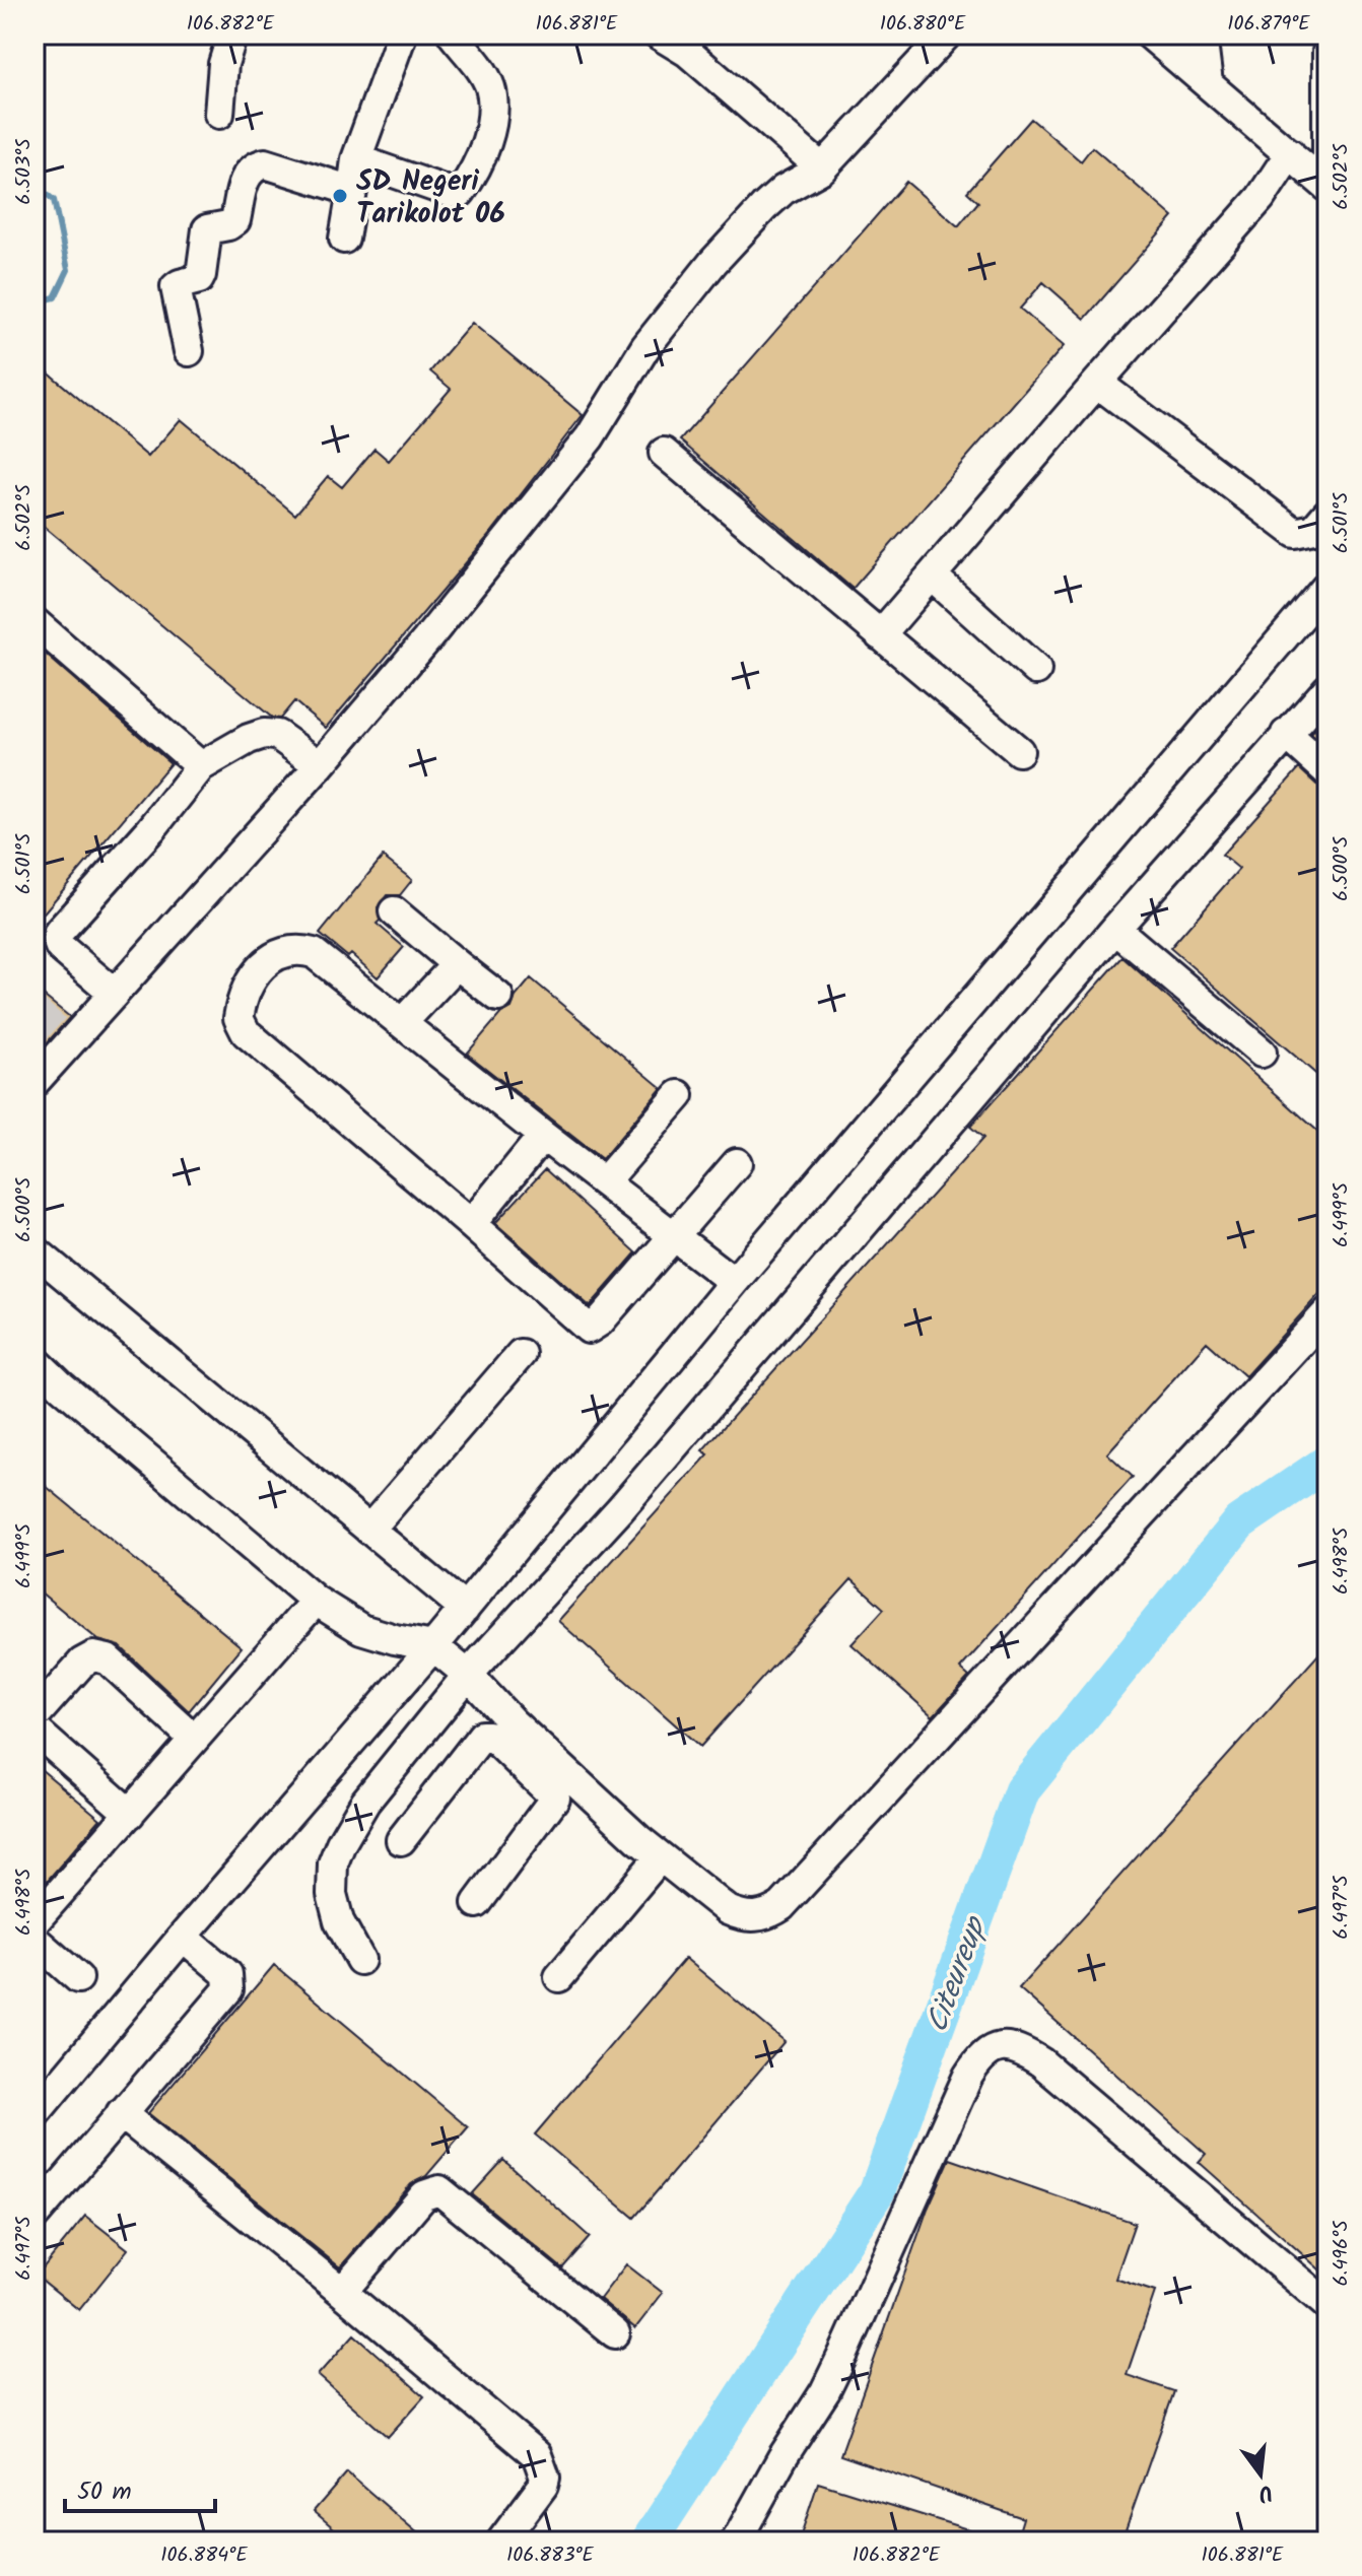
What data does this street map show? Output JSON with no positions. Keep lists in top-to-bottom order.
{
  "water": ["Citeureup"],
  "places": ["SD Negeri Tarikolot 06"],
  "scale_bar": "50 m",
  "north": "bottom",
  "coordinates": [
    "106.882°E",
    "106.881°E",
    "106.880°E",
    "106.879°E",
    "6.503°S",
    "6.502°S",
    "6.501°S",
    "6.500°S",
    "6.499°S",
    "6.498°S",
    "6.497°S",
    "6.496°S",
    "106.884°E",
    "106.883°E"
  ]
}
